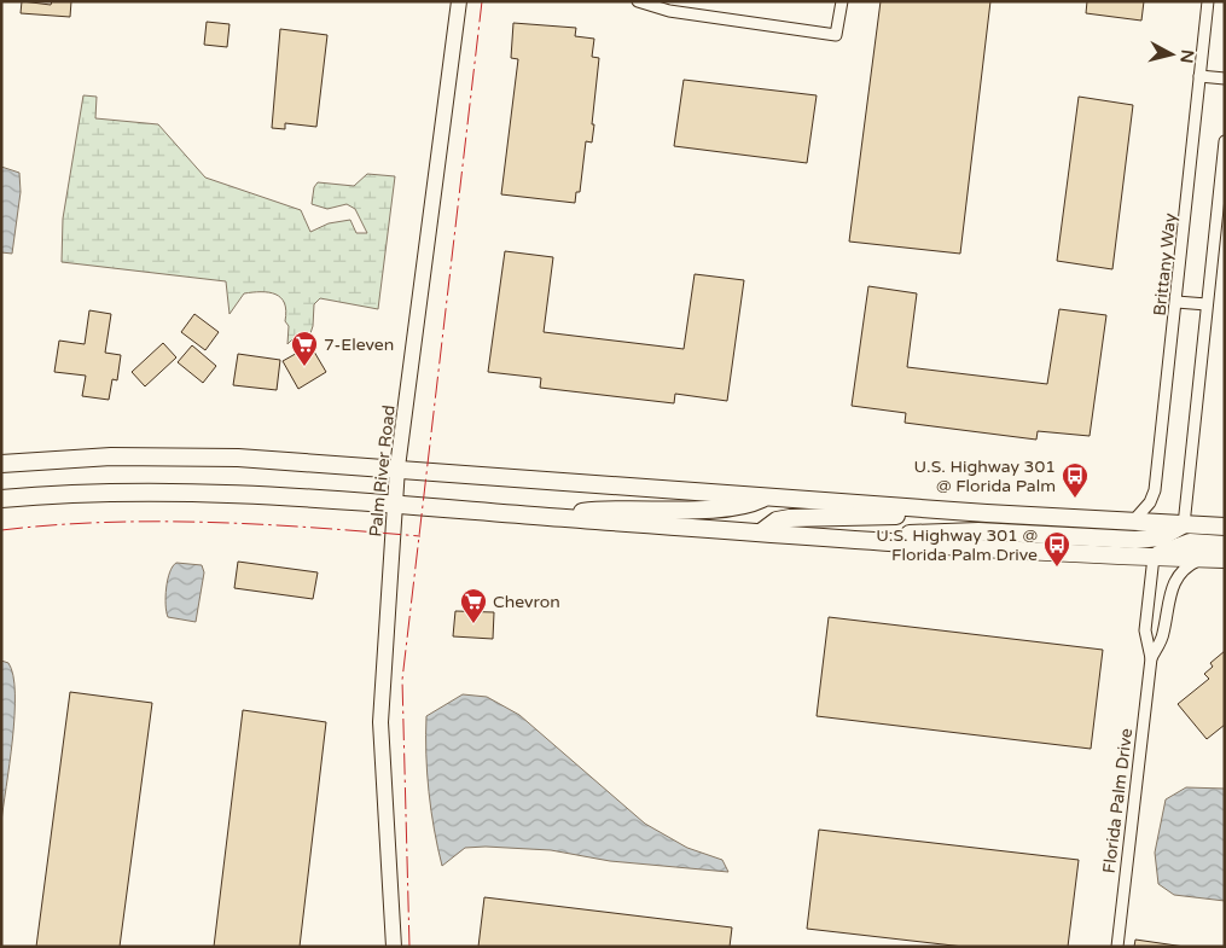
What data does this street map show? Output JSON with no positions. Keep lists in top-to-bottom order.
{
  "streets": {
    "street": ["Brittany Way", "Palm River Road", "Florida Palm Drive"]
  },
  "places": {
    "supermarket": ["7-Eleven", "Chevron"],
    "bus stop": ["U.S. Highway 301 @ Florida Palm", "U.S. Highway 301 @ Florida Palm Drive"]
  },
  "north": "right"
}
